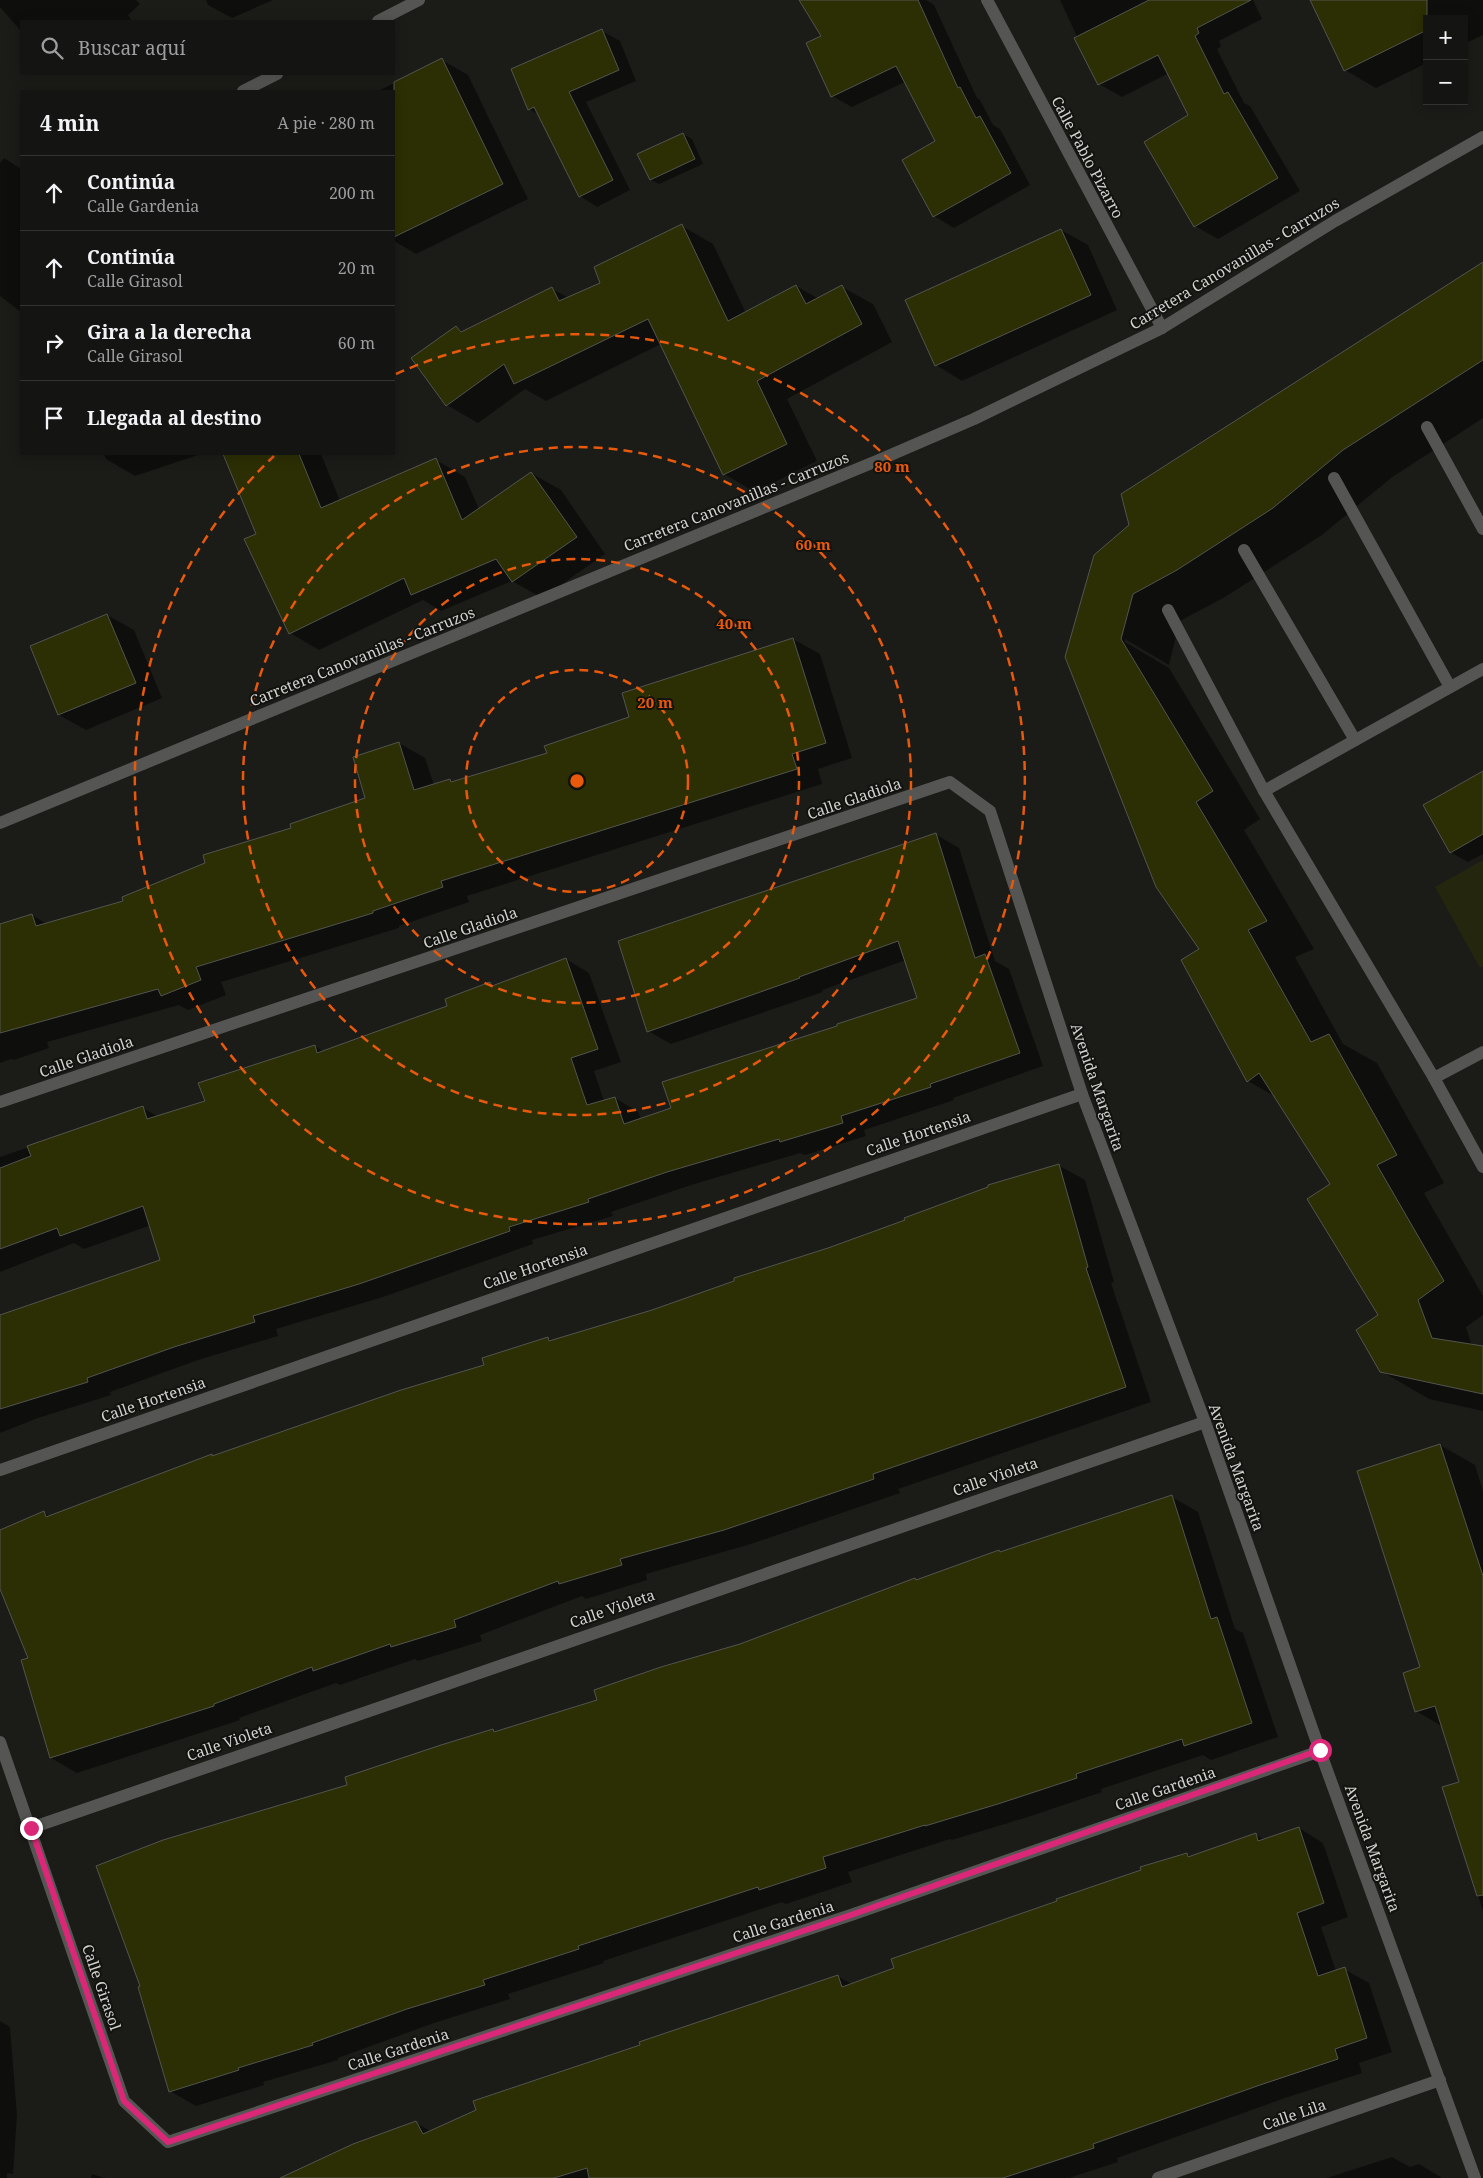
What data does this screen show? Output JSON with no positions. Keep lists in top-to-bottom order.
{
  "streets": {
    "street": [
      "Calle Pablo Pizarro",
      "Carretera Canovanillas - Carruzos",
      "Calle Gladiola",
      "Avenida Margarita",
      "Calle Hortensia",
      "Calle Violeta",
      "Calle Gardenia",
      "Calle Girasol",
      "Calle Lila"
    ]
  },
  "crossings": [
    ["Calle Pablo Pizarro", "Carretera Canovanillas - Carruzos"],
    ["Calle Gladiola", "Avenida Margarita"],
    ["Avenida Margarita", "Calle Hortensia"],
    ["Avenida Margarita", "Calle Violeta"],
    ["Avenida Margarita", "Calle Gardenia"],
    ["Avenida Margarita", "Calle Lila"],
    ["Calle Violeta", "Calle Girasol"],
    ["Calle Gardenia", "Calle Girasol"]
  ],
  "page": {
    "map_buttons": ["+", "−"],
    "search": "Buscar aquí",
    "heading": ["4 min", "A pie · 280 m"],
    "list": [
      ["Continúa", "Calle Gardenia", "200 m"],
      ["Continúa", "Calle Girasol", "20 m"],
      ["Gira a la derecha", "Calle Girasol", "60 m"],
      "Llegada al destino"
    ]
  },
  "rings": [
    "80 m",
    "60 m",
    "40 m",
    "20 m"
  ]
}
